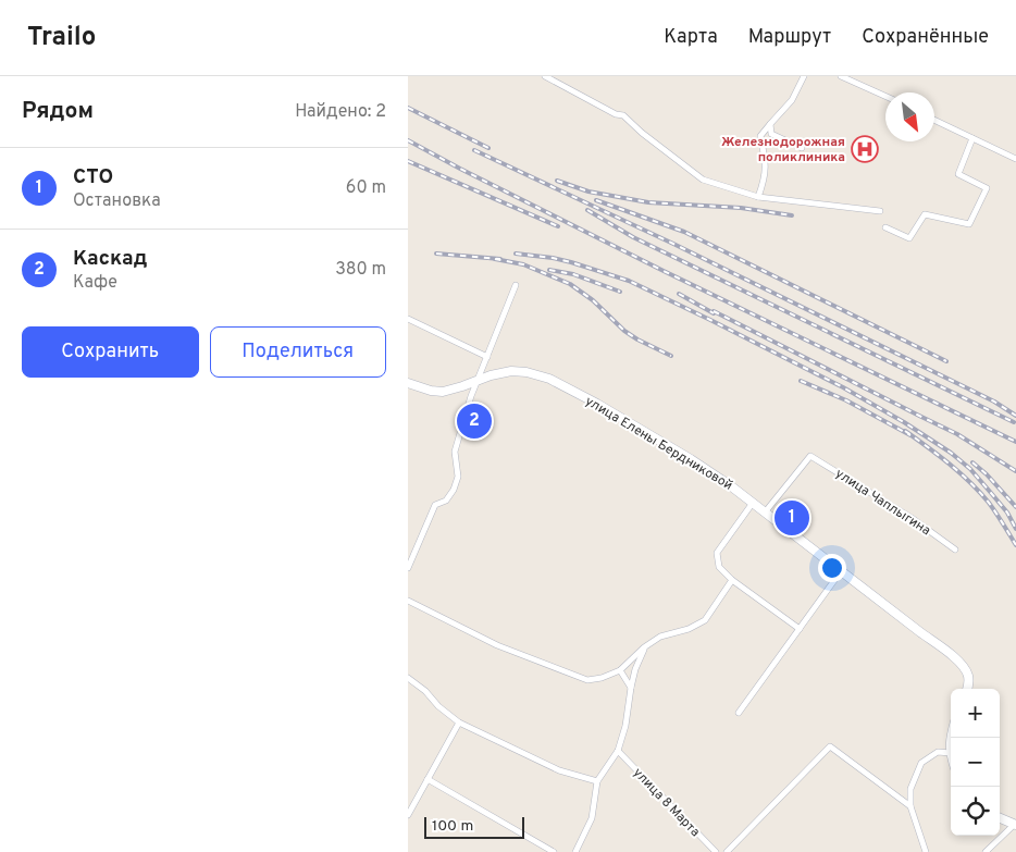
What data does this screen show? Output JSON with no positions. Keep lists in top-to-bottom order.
{
  "streets": {
    "street": ["улица Елены Бердниковой", "улица Чаплыгина", "улица 8 Марта"]
  },
  "crossings": [
    ["улица Елены Бердниковой", "улица Чаплыгина"]
  ],
  "places": {
    "hospital": ["Железнодорожная поликлиника"]
  },
  "scale_bar": "100 m",
  "north": "bottom right",
  "page": {
    "header": "Trailo",
    "nav": ["Карта", "Маршрут", "Сохранённые"],
    "heading": ["Рядом", "Найдено: 2"],
    "list": [
      {
        "mark": "1",
        "name": "СТО",
        "note": "Остановка",
        "value": "60 m"
      },
      {
        "mark": "2",
        "name": "Каскад",
        "note": "Кафе",
        "value": "380 m"
      }
    ],
    "buttons": ["Сохранить", "Поделиться"],
    "pins": ["2", "1"],
    "map_buttons": ["+", "−"],
    "scale": "100 m"
  }
}
